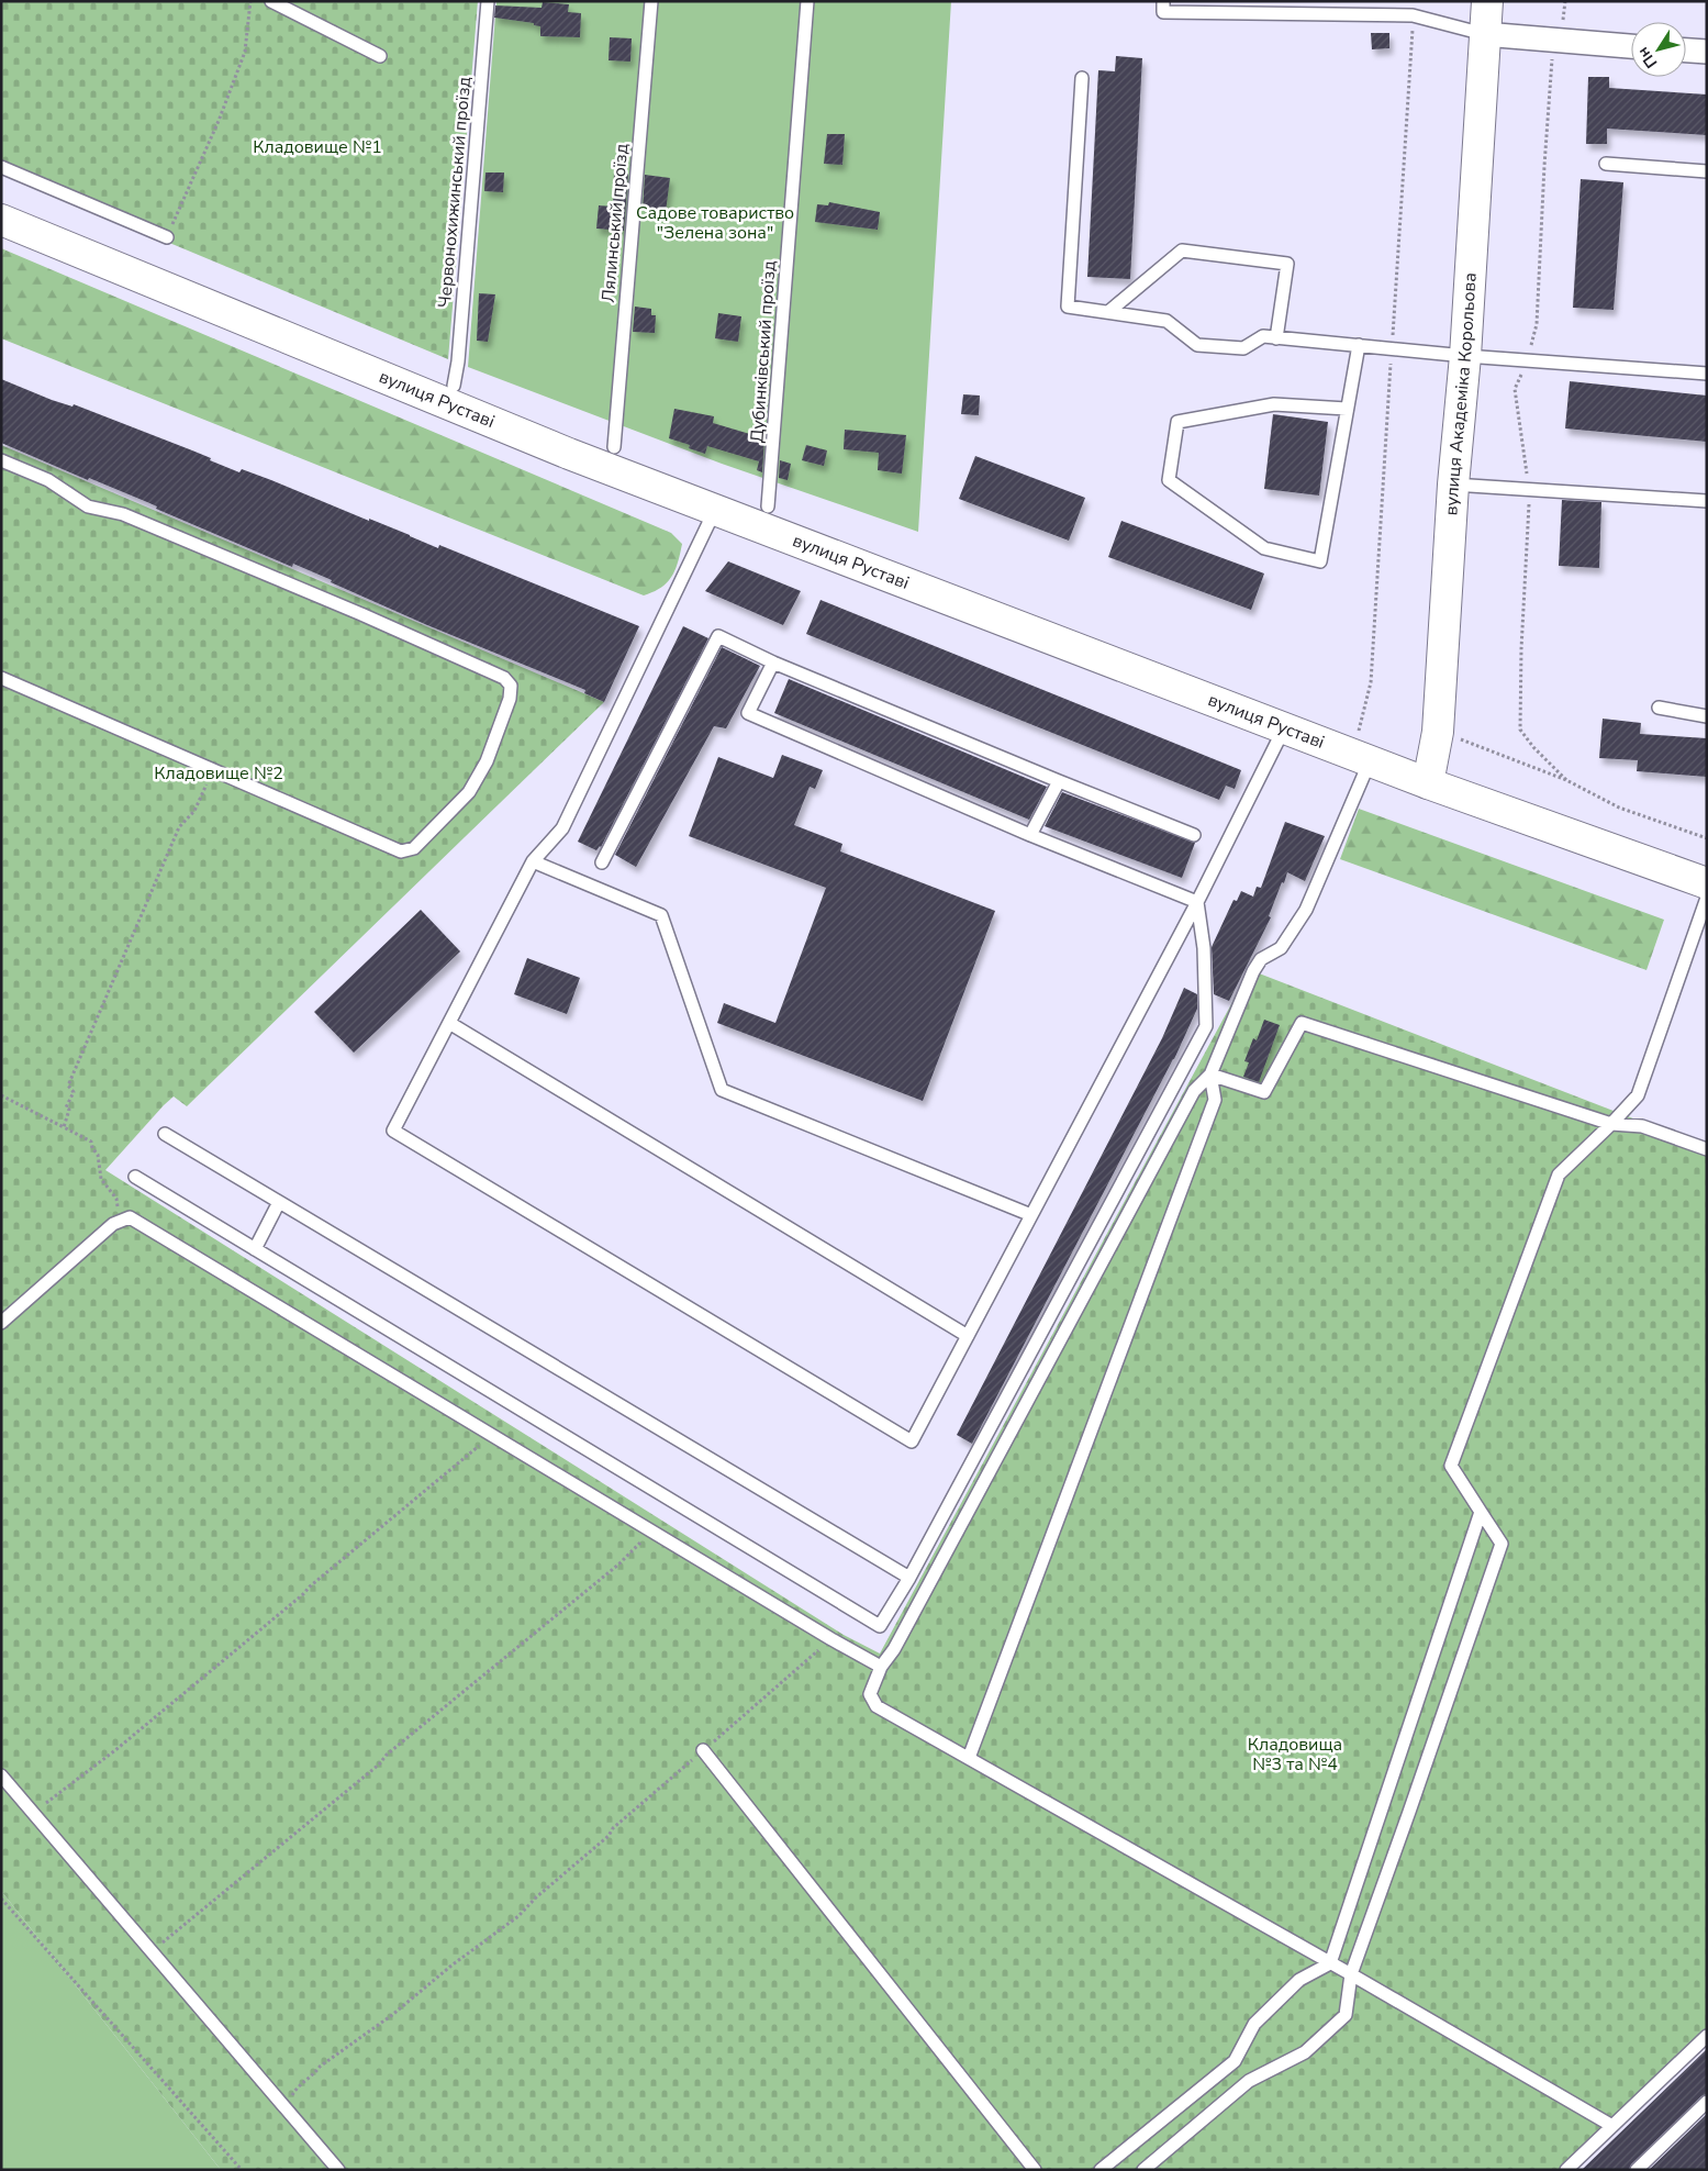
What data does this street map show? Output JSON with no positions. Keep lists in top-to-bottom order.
{
  "streets": {
    "main road": ["вулиця Академіка Корольова", "вулиця Руставі"],
    "lane": ["Червонохижинський проїзд", "Лялинський проїзд", "Дубинківський проїзд"]
  },
  "crossings": [
    ["вулиця Академіка Корольова", "вулиця Руставі"]
  ],
  "parks": [
    "Кладовище №1",
    "Садове товариство \"Зелена зона\"",
    "Кладовище №2",
    "Кладовища №3 та №4"
  ],
  "north": "bottom left"
}
